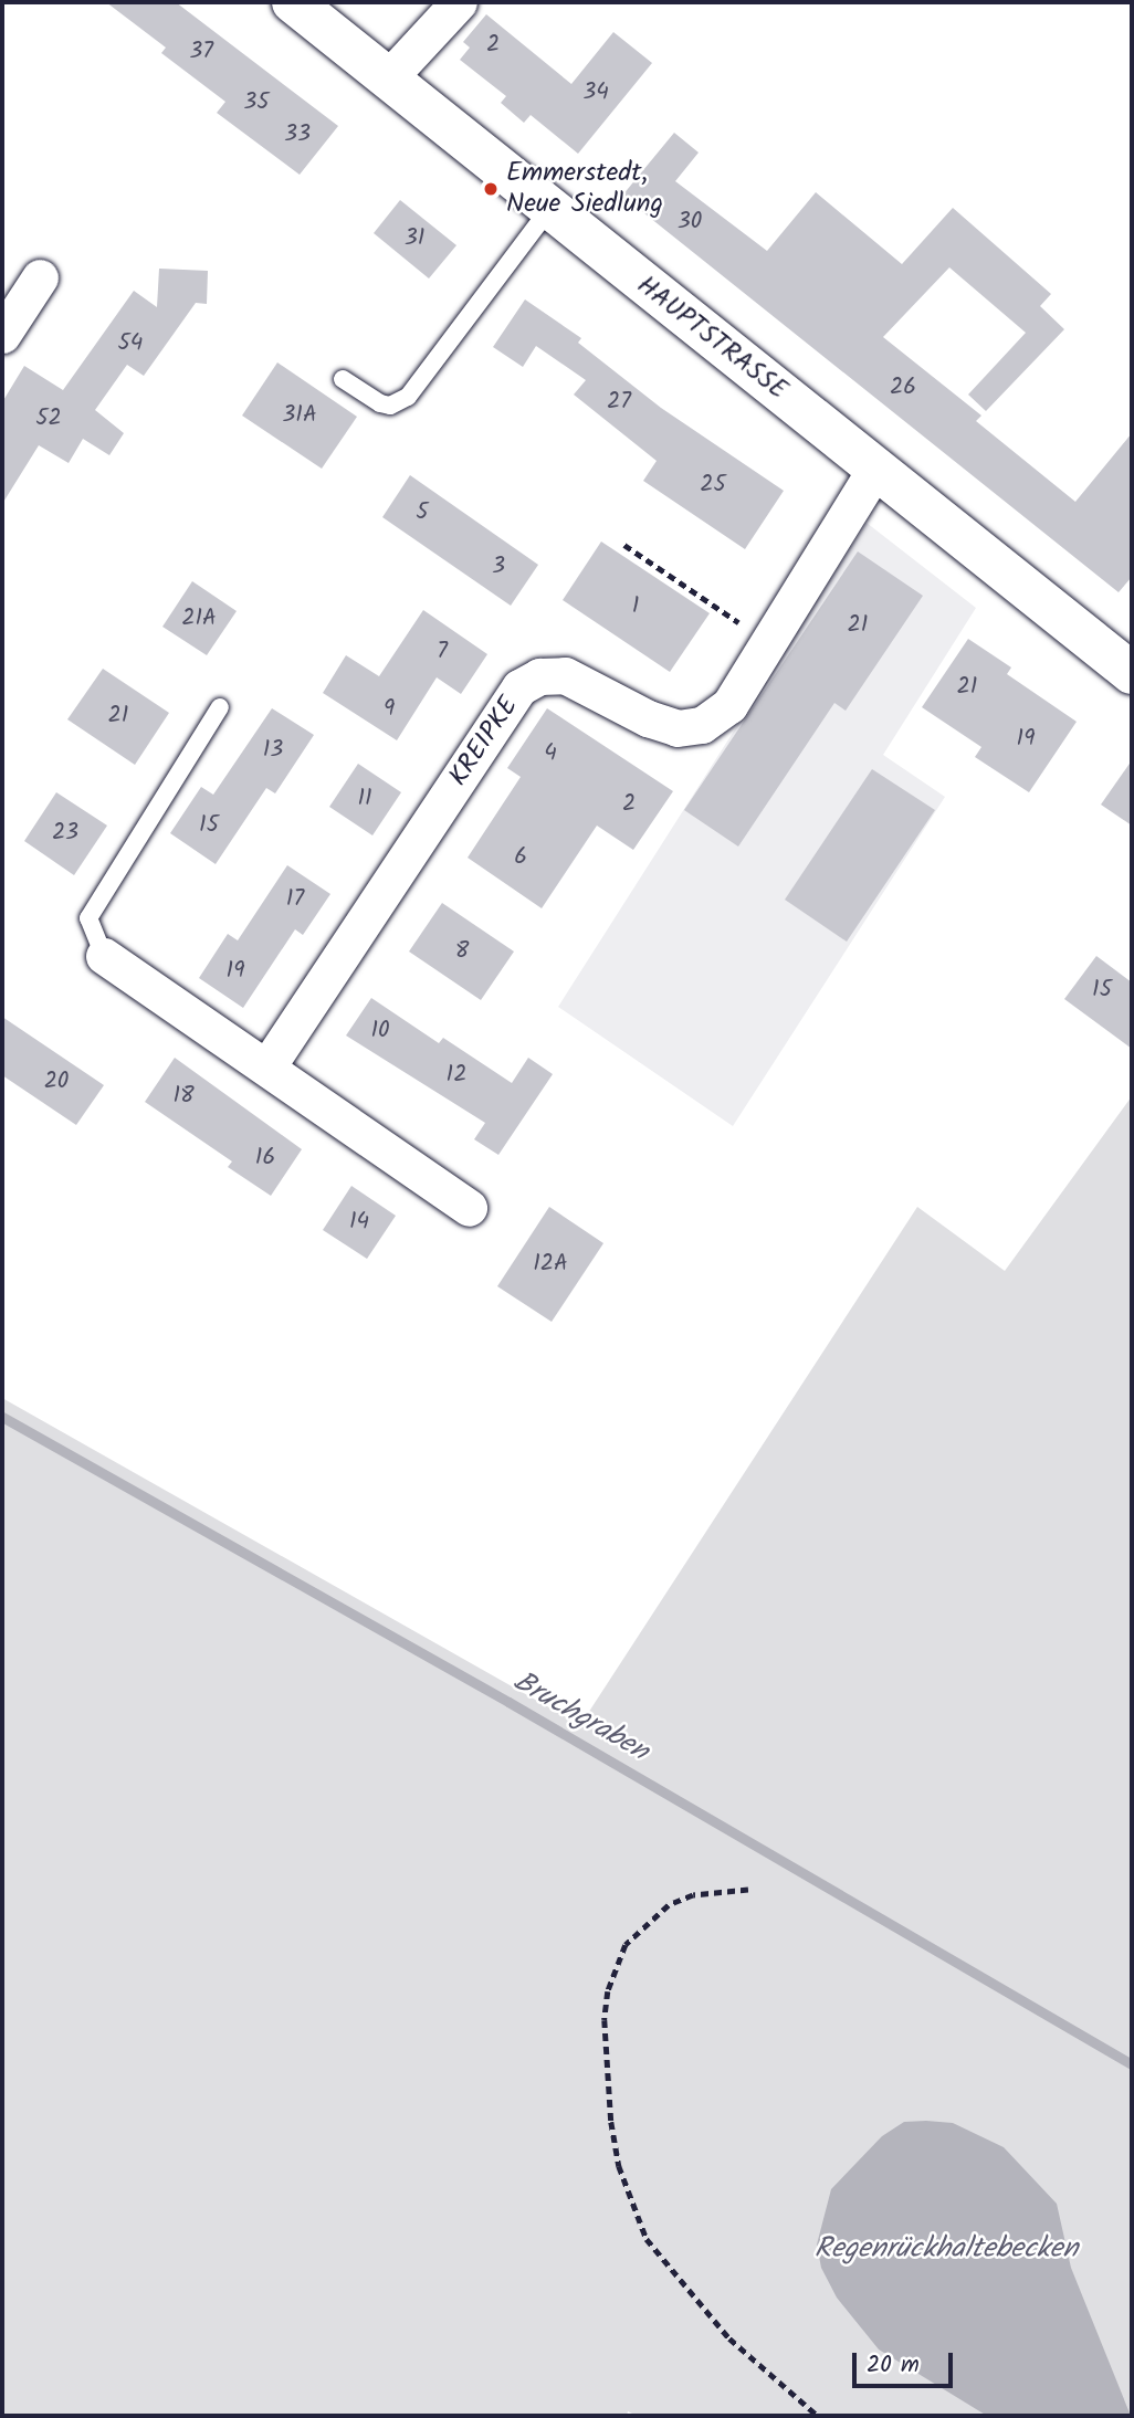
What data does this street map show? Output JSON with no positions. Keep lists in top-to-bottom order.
{
  "streets": {
    "main road": ["HAUPTSTRASSE"],
    "street": ["KREIPKE"]
  },
  "crossings": [
    ["HAUPTSTRASSE", "KREIPKE"]
  ],
  "water": ["Bruchgraben", "Regenrückhaltebecken"],
  "places": ["Emmerstedt, Neue Siedlung"],
  "house_numbers": [
    "2",
    "37",
    "34",
    "35",
    "33",
    "30",
    "31",
    "54",
    "26",
    "27",
    "31A",
    "52",
    "25",
    "5",
    "3",
    "1",
    "21A",
    "21",
    "7",
    "21",
    "9",
    "21",
    "19",
    "13",
    "4",
    "11",
    "2",
    "15",
    "23",
    "6",
    "17",
    "8",
    "19",
    "15",
    "10",
    "12",
    "20",
    "18",
    "16",
    "14",
    "12A"
  ],
  "scale_bar": "20 m"
}
